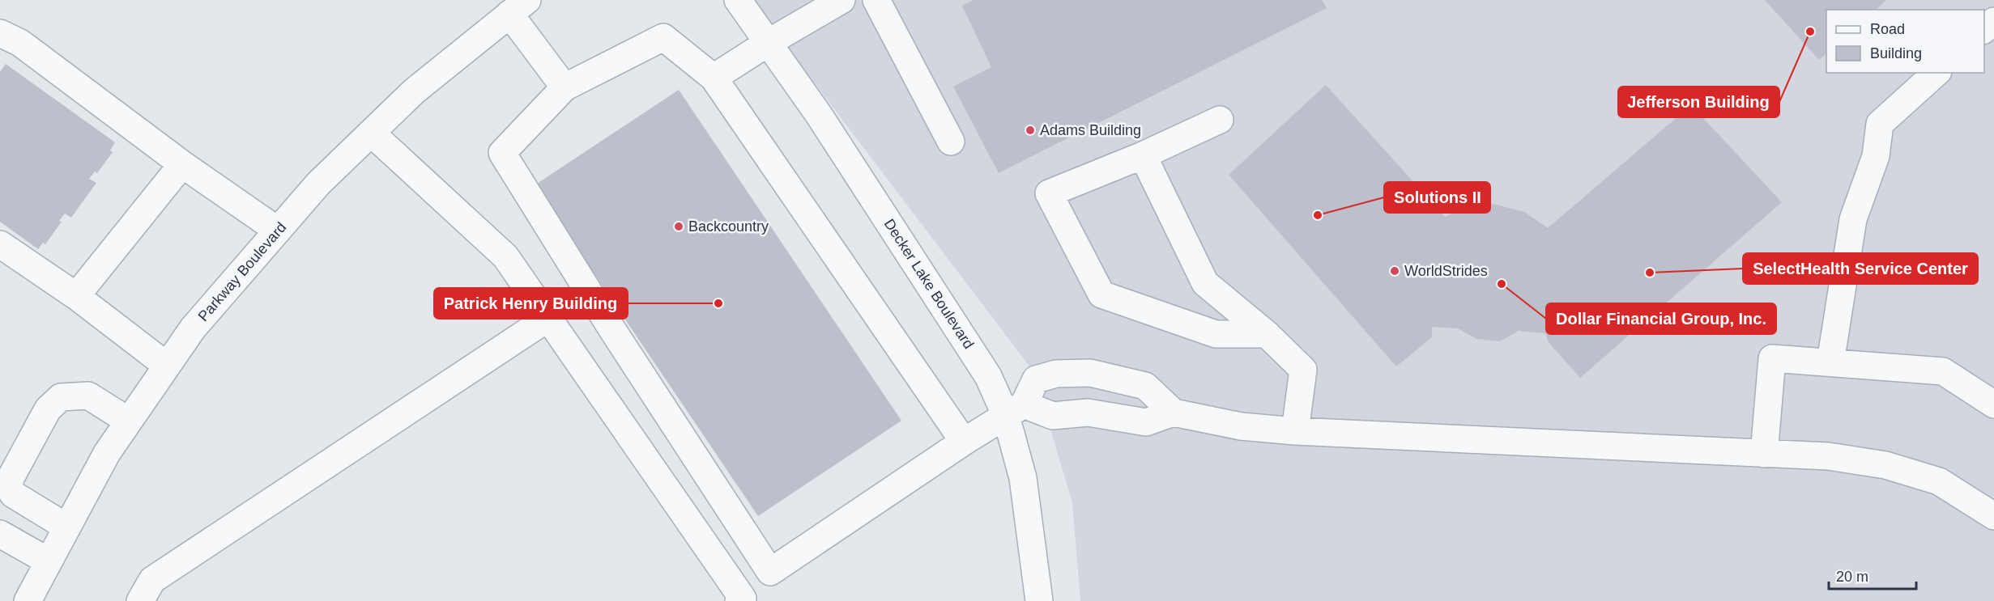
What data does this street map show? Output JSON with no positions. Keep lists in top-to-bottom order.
{
  "streets": {
    "street": ["Parkway Boulevard", "Decker Lake Boulevard"]
  },
  "places": [
    "Jefferson Building",
    "Adams Building",
    "Solutions II",
    "Backcountry",
    "WorldStrides",
    "SelectHealth Service Center",
    "Dollar Financial Group, Inc.",
    "Patrick Henry Building"
  ],
  "legend": ["Road", "Building"],
  "scale_bar": "20 m"
}
